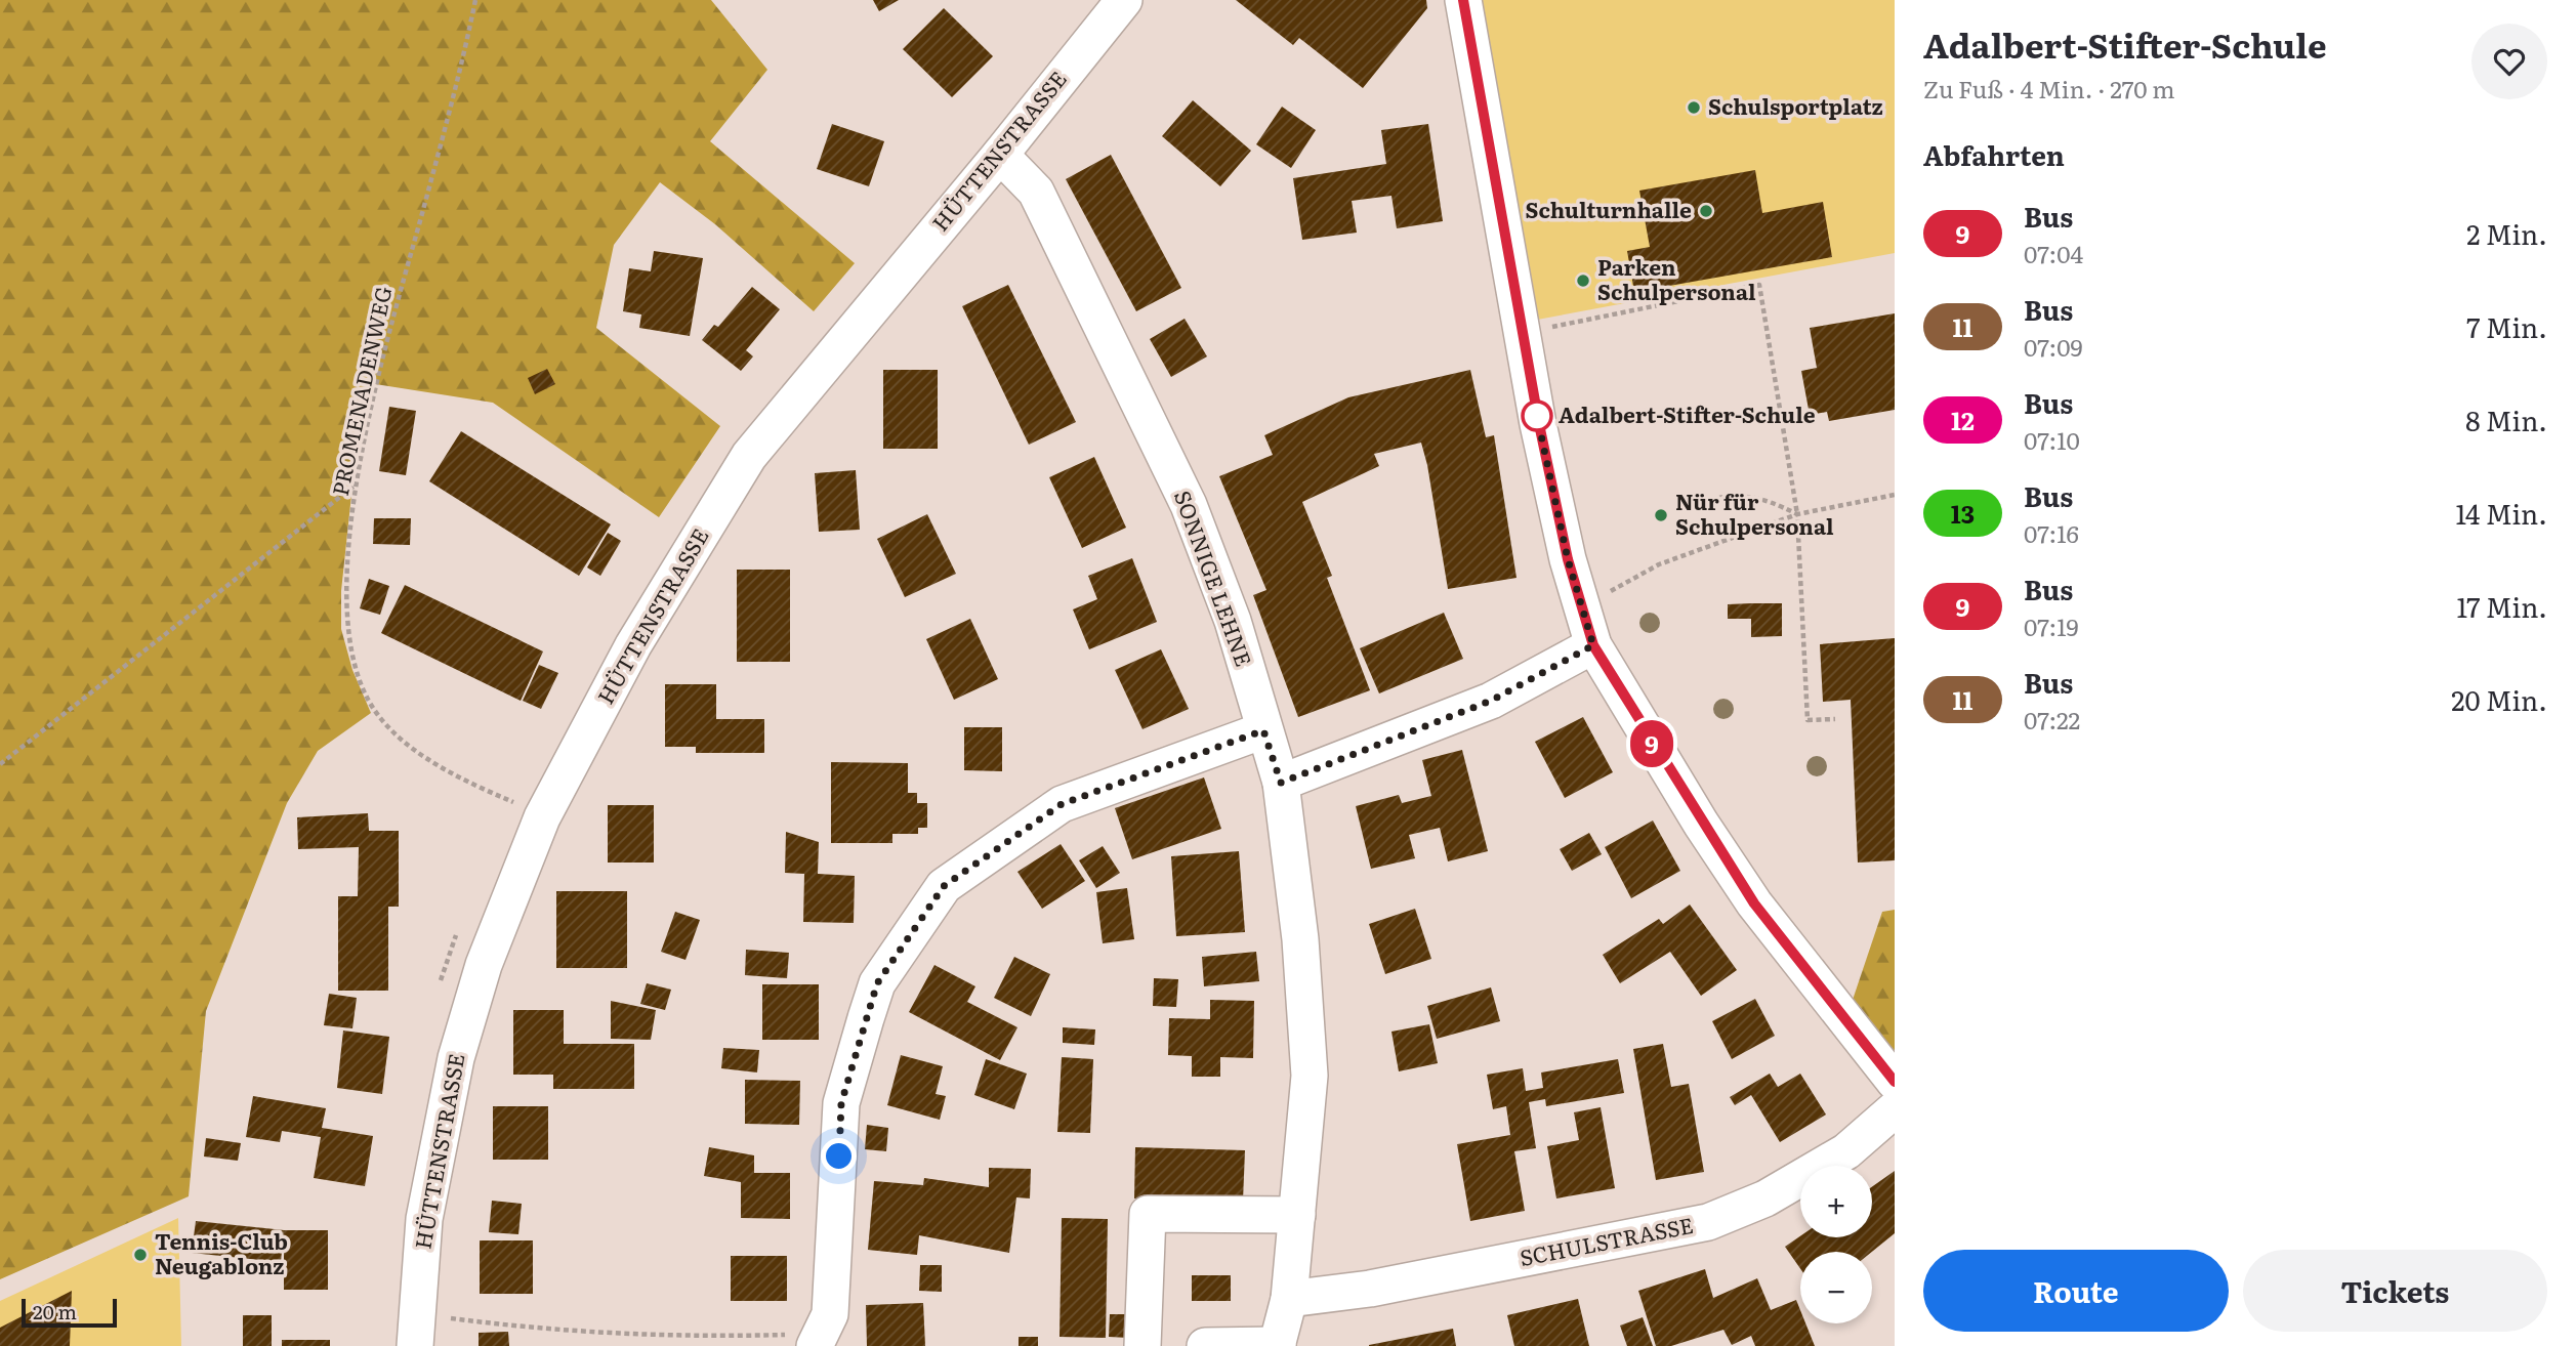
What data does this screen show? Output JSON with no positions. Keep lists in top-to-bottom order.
{
  "streets": {
    "street": ["HÜTTENSTRASSE", "SONNIGE LEHNE", "SCHULSTRASSE"],
    "path": ["PROMENADENWEG"]
  },
  "crossings": [
    ["HÜTTENSTRASSE", "SONNIGE LEHNE"],
    ["SONNIGE LEHNE", "SCHULSTRASSE"]
  ],
  "places": [
    "Schulsportplatz",
    "Schulturnhalle",
    "Parken Schulpersonal",
    "Adalbert-Stifter-Schule",
    "Nür für Schulpersonal",
    "Tennis-Club Neugablonz"
  ],
  "lines": ["bus line 9"],
  "scale_bar": "20 m",
  "page": {
    "on_map": "9",
    "heading": [
      ["Adalbert-Stifter-Schule", "Zu Fuß · 4 Min. · 270 m"],
      "Abfahrten"
    ],
    "list": [
      {
        "mark": "9",
        "name": "Bus",
        "note": "07:04",
        "value": "2 Min."
      },
      {
        "mark": "11",
        "name": "Bus",
        "note": "07:09",
        "value": "7 Min."
      },
      {
        "mark": "12",
        "name": "Bus",
        "note": "07:10",
        "value": "8 Min."
      },
      {
        "mark": "13",
        "name": "Bus",
        "note": "07:16",
        "value": "14 Min."
      },
      {
        "mark": "9",
        "name": "Bus",
        "note": "07:19",
        "value": "17 Min."
      },
      {
        "mark": "11",
        "name": "Bus",
        "note": "07:22",
        "value": "20 Min."
      }
    ],
    "map_buttons": ["+", "−"],
    "buttons": ["Route", "Tickets"],
    "scale": "20 m"
  }
}
